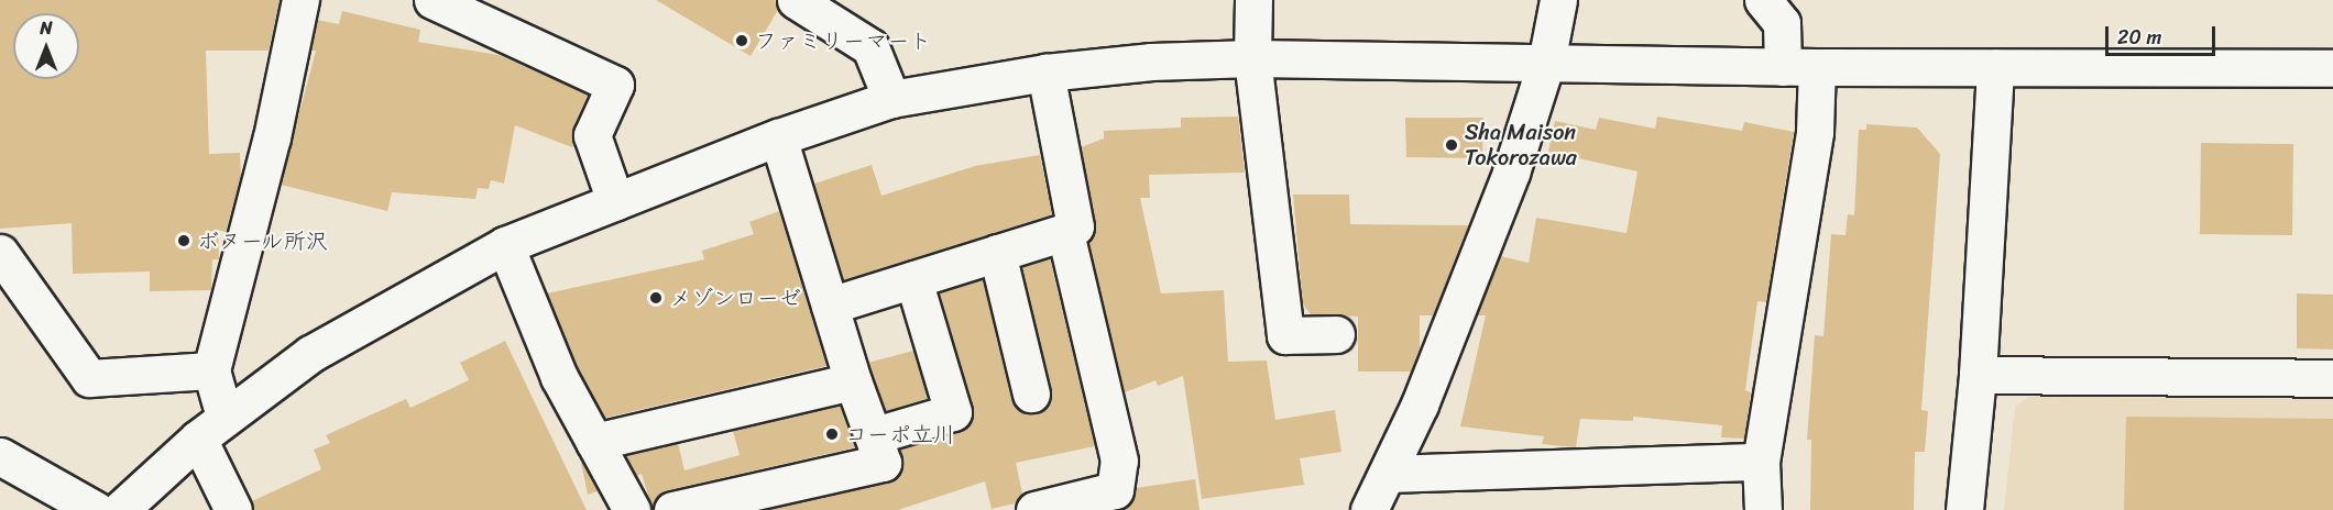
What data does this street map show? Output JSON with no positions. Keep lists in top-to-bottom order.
{
  "places": [
    "ファミリーマート",
    "Sha Maison Tokorozawa",
    "ボヌール所沢",
    "メゾンローゼ",
    "コーポ立川"
  ],
  "scale_bar": "20 m",
  "north": "top"
}
